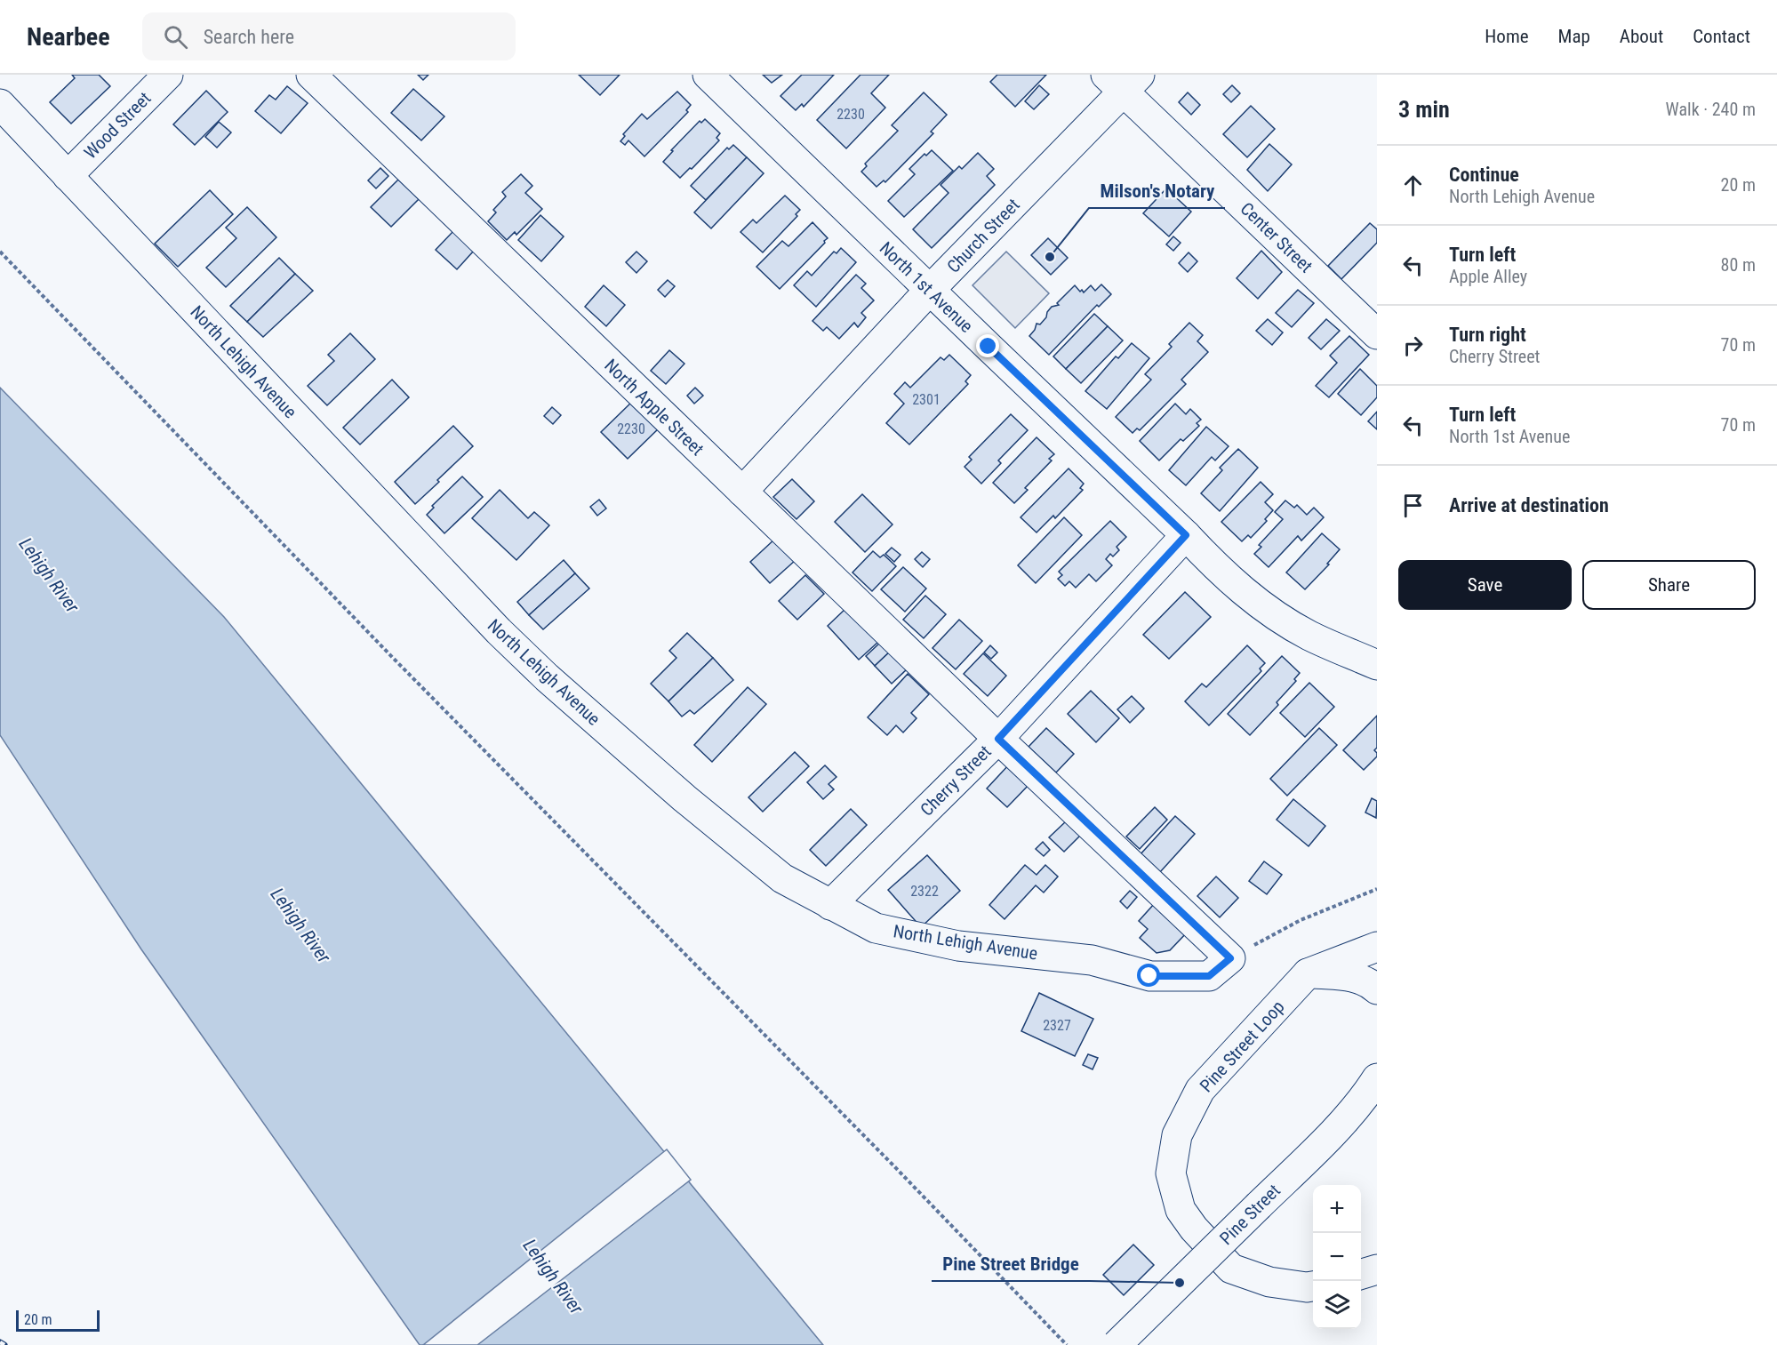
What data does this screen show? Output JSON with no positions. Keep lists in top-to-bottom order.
{
  "streets": {
    "street": [
      "Wood Street",
      "Church Street",
      "Center Street",
      "North 1st Avenue",
      "North Lehigh Avenue",
      "North Apple Street",
      "Cherry Street",
      "Pine Street Loop",
      "Pine Street"
    ]
  },
  "crossings": [
    ["Wood Street", "North Lehigh Avenue"],
    ["Church Street", "Center Street"],
    ["Church Street", "North 1st Avenue"],
    ["Church Street", "North Apple Street"],
    ["North 1st Avenue", "Cherry Street"],
    ["North Lehigh Avenue", "North Apple Street"],
    ["North Lehigh Avenue", "Cherry Street"],
    ["North Apple Street", "Cherry Street"]
  ],
  "water": ["Lehigh River"],
  "places": ["Milson's Notary", "Pine Street Bridge"],
  "house_numbers": [
    "2230",
    "2301",
    "2230",
    "2322",
    "2327"
  ],
  "scale_bar": "20 m",
  "page": {
    "header": "Nearbee",
    "search": "Search here",
    "nav": [
      "Home",
      "Map",
      "About",
      "Contact"
    ],
    "heading": ["3 min", "Walk · 240 m"],
    "list": [
      ["Continue", "North Lehigh Avenue", "20 m"],
      ["Turn left", "Apple Alley", "80 m"],
      ["Turn right", "Cherry Street", "70 m"],
      ["Turn left", "North 1st Avenue", "70 m"],
      "Arrive at destination"
    ],
    "buttons": ["Save", "Share"],
    "map_buttons": ["+", "−"],
    "scale": "20 m"
  }
}
